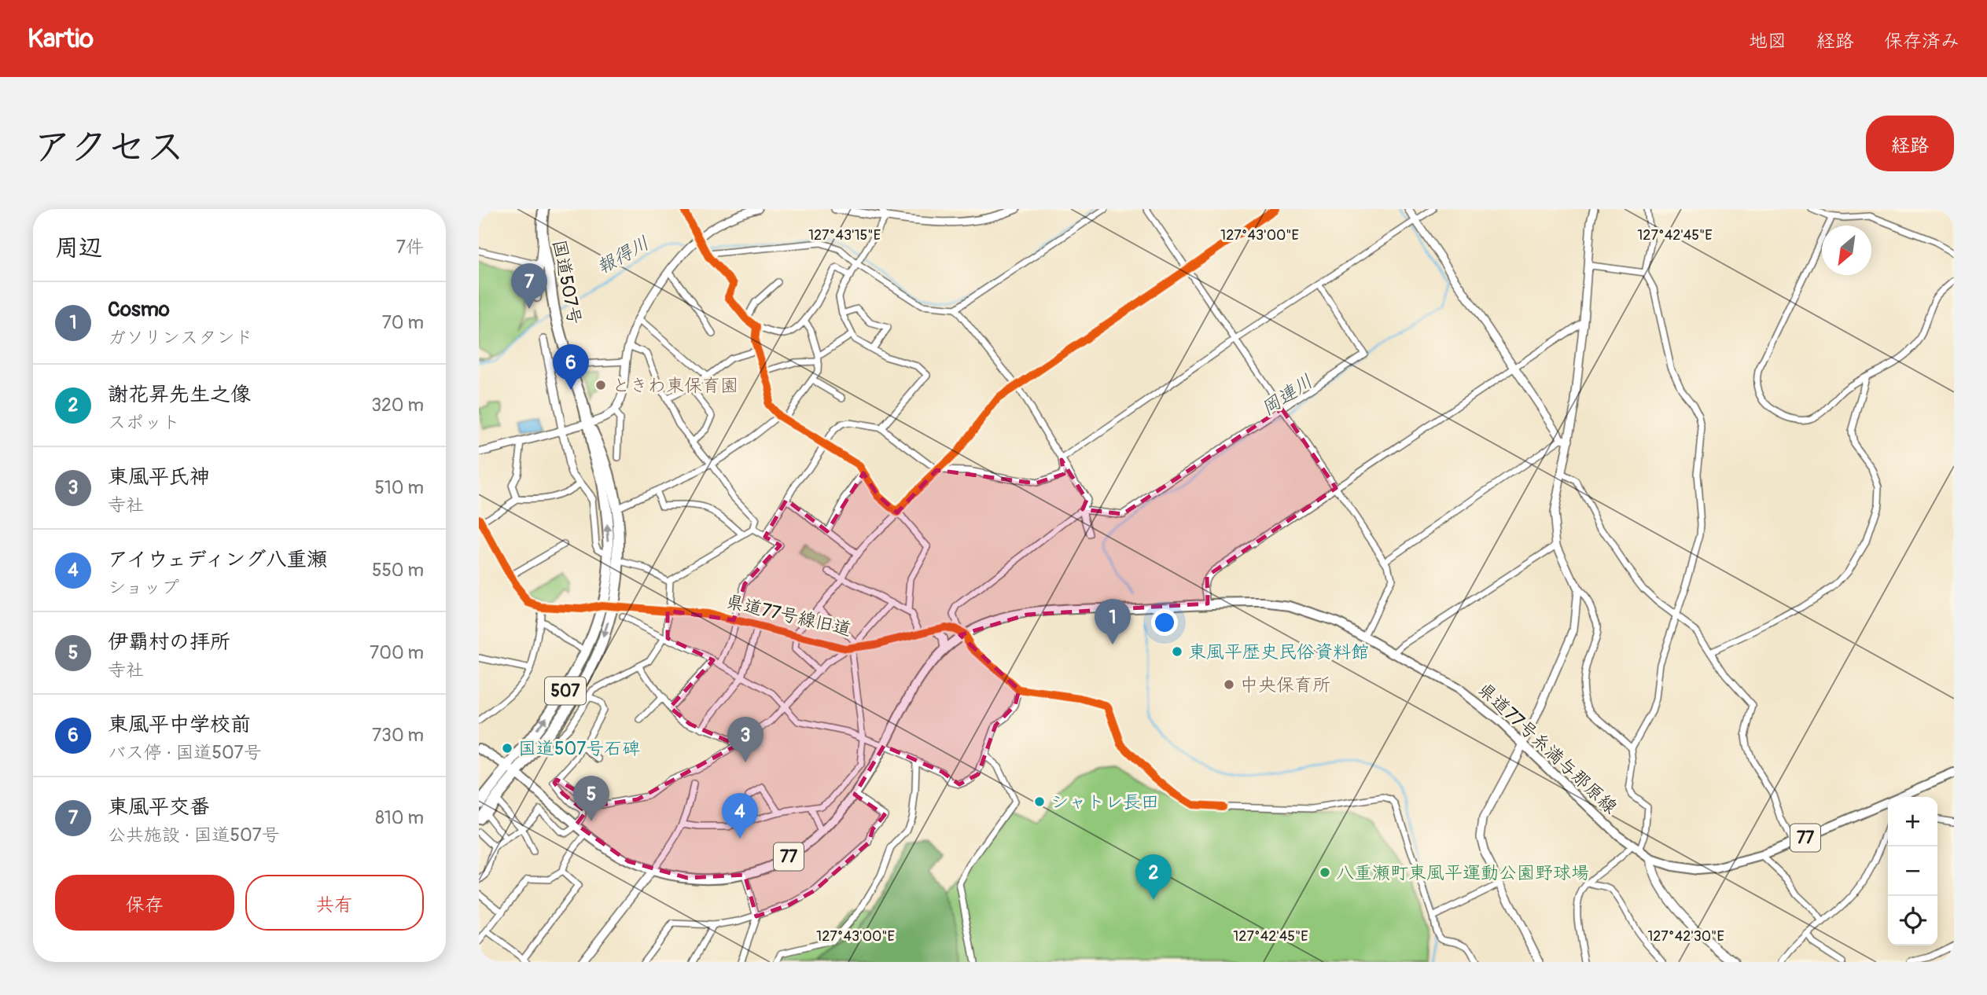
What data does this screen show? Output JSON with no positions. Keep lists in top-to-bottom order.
{
  "streets": {
    "highway": ["国道507号", "507"],
    "main road": ["県道77号糸満与那原線", "77"],
    "street": ["県道77号線旧道"]
  },
  "crossings": [
    ["国道507号", "県道77号線旧道"],
    ["国道507号", "507"],
    ["県道77号線旧道", "507"],
    ["県道77号線旧道", "県道77号糸満与那原線"],
    ["507", "県道77号糸満与那原線"]
  ],
  "water": ["報得川", "岡連川"],
  "places": [
    "ときわ東保育園",
    "東風平歴史民俗資料館",
    "中央保育所",
    "国道507号石碑",
    "シャトレ長田",
    "八重瀬町東風平運動公園野球場"
  ],
  "north": "bottom left",
  "page": {
    "header": "Kartio",
    "nav": ["地図", "経路", "保存済み"],
    "title": "アクセス",
    "buttons": [
      "経路",
      ["保存", "共有"]
    ],
    "heading": ["周辺", "7件"],
    "pins": [
      "7",
      "6",
      "1",
      "3",
      "5",
      "4",
      "2"
    ],
    "list": [
      {
        "mark": "1",
        "name": "Cosmo",
        "note": "ガソリンスタンド",
        "value": "70 m"
      },
      {
        "mark": "2",
        "name": "謝花昇先生之像",
        "note": "スポット",
        "value": "320 m"
      },
      {
        "mark": "3",
        "name": "東風平氏神",
        "note": "寺社",
        "value": "510 m"
      },
      {
        "mark": "4",
        "name": "アイウェディング八重瀬",
        "note": "ショップ",
        "value": "550 m"
      },
      {
        "mark": "5",
        "name": "伊覇村の拝所",
        "note": "寺社",
        "value": "700 m"
      },
      {
        "mark": "6",
        "name": "東風平中学校前",
        "note": "バス停 · 国道507号",
        "value": "730 m"
      },
      {
        "mark": "7",
        "name": "東風平交番",
        "note": "公共施設 · 国道507号",
        "value": "810 m"
      }
    ],
    "map_buttons": ["+", "−"]
  },
  "coordinates": [
    "127°43'15\"E",
    "127°43'00\"E",
    "127°42'45\"E",
    "127°42'30\"E"
  ]
}
